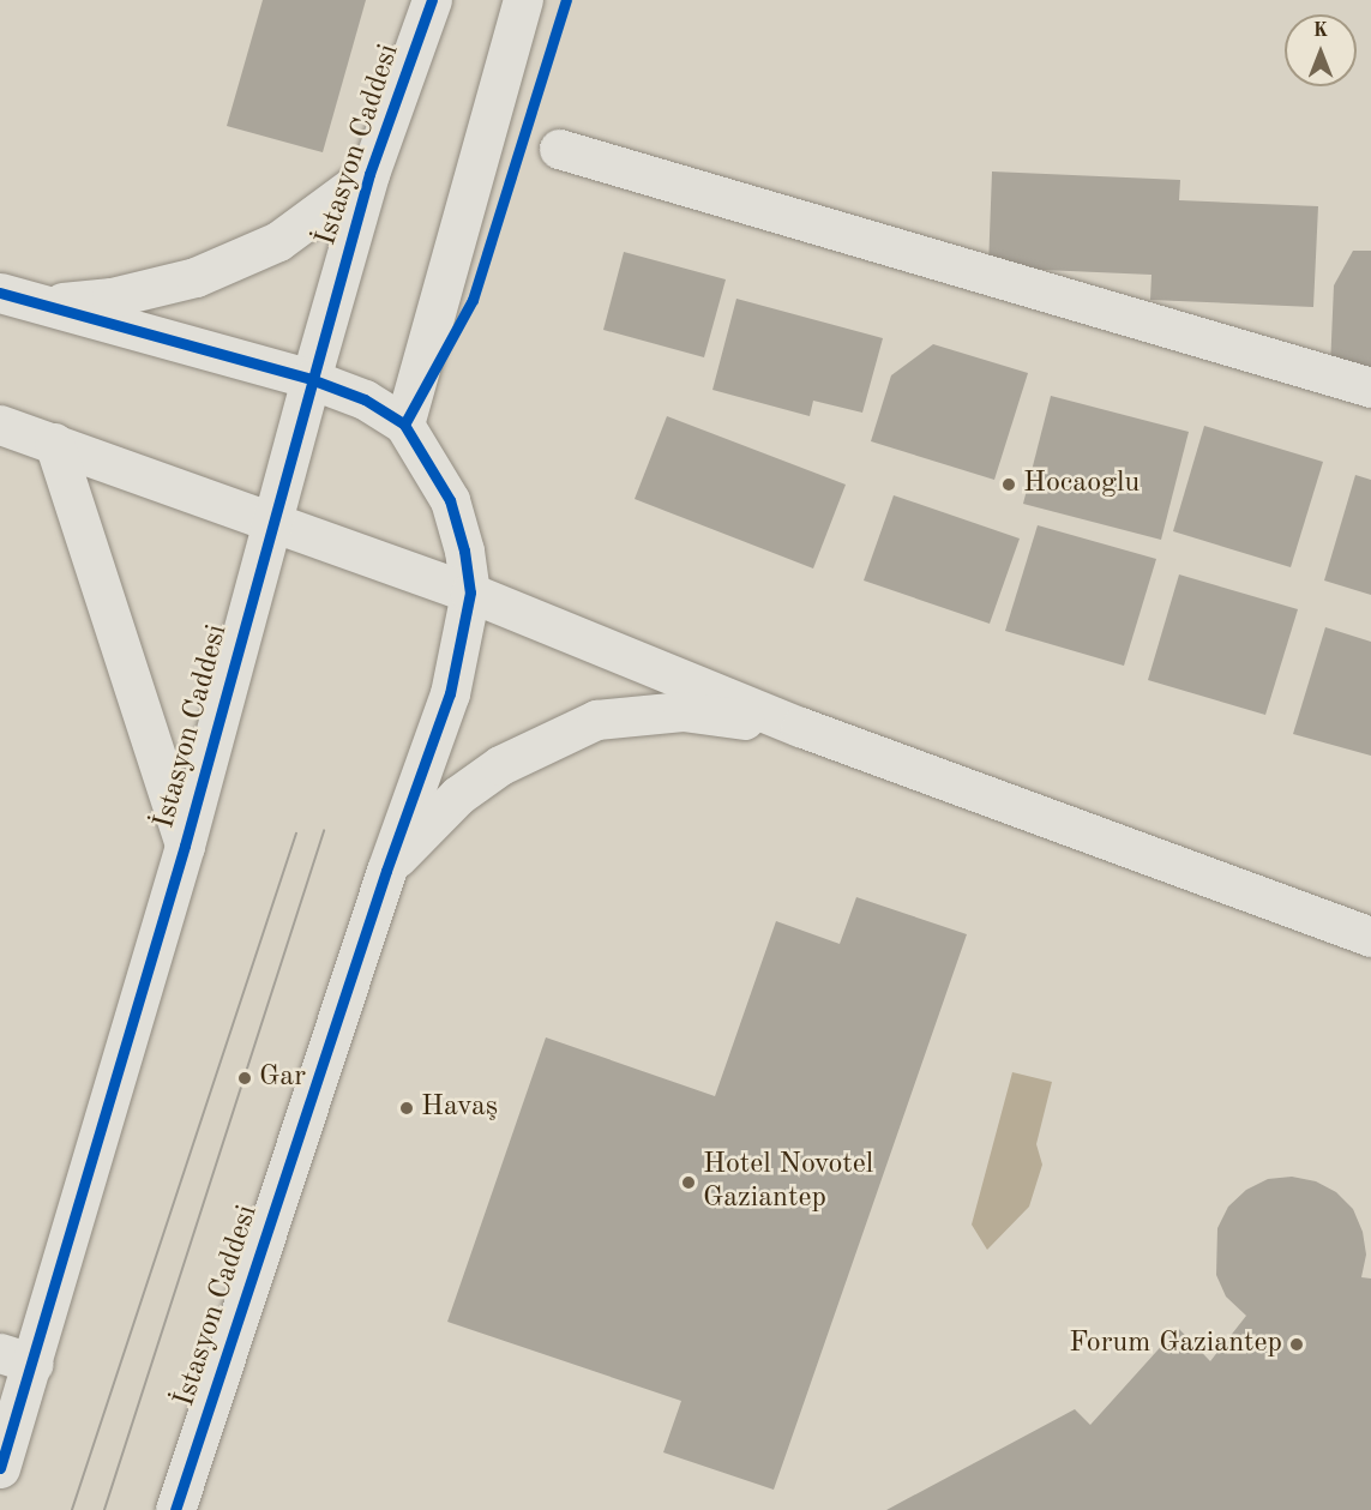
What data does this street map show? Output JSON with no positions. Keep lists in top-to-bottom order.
{
  "streets": {
    "street": ["İstasyon Caddesi"]
  },
  "places": [
    "Hocaoglu",
    "Gar",
    "Havaş",
    "Hotel Novotel Gaziantep",
    "Forum Gaziantep"
  ],
  "north": "top"
}
